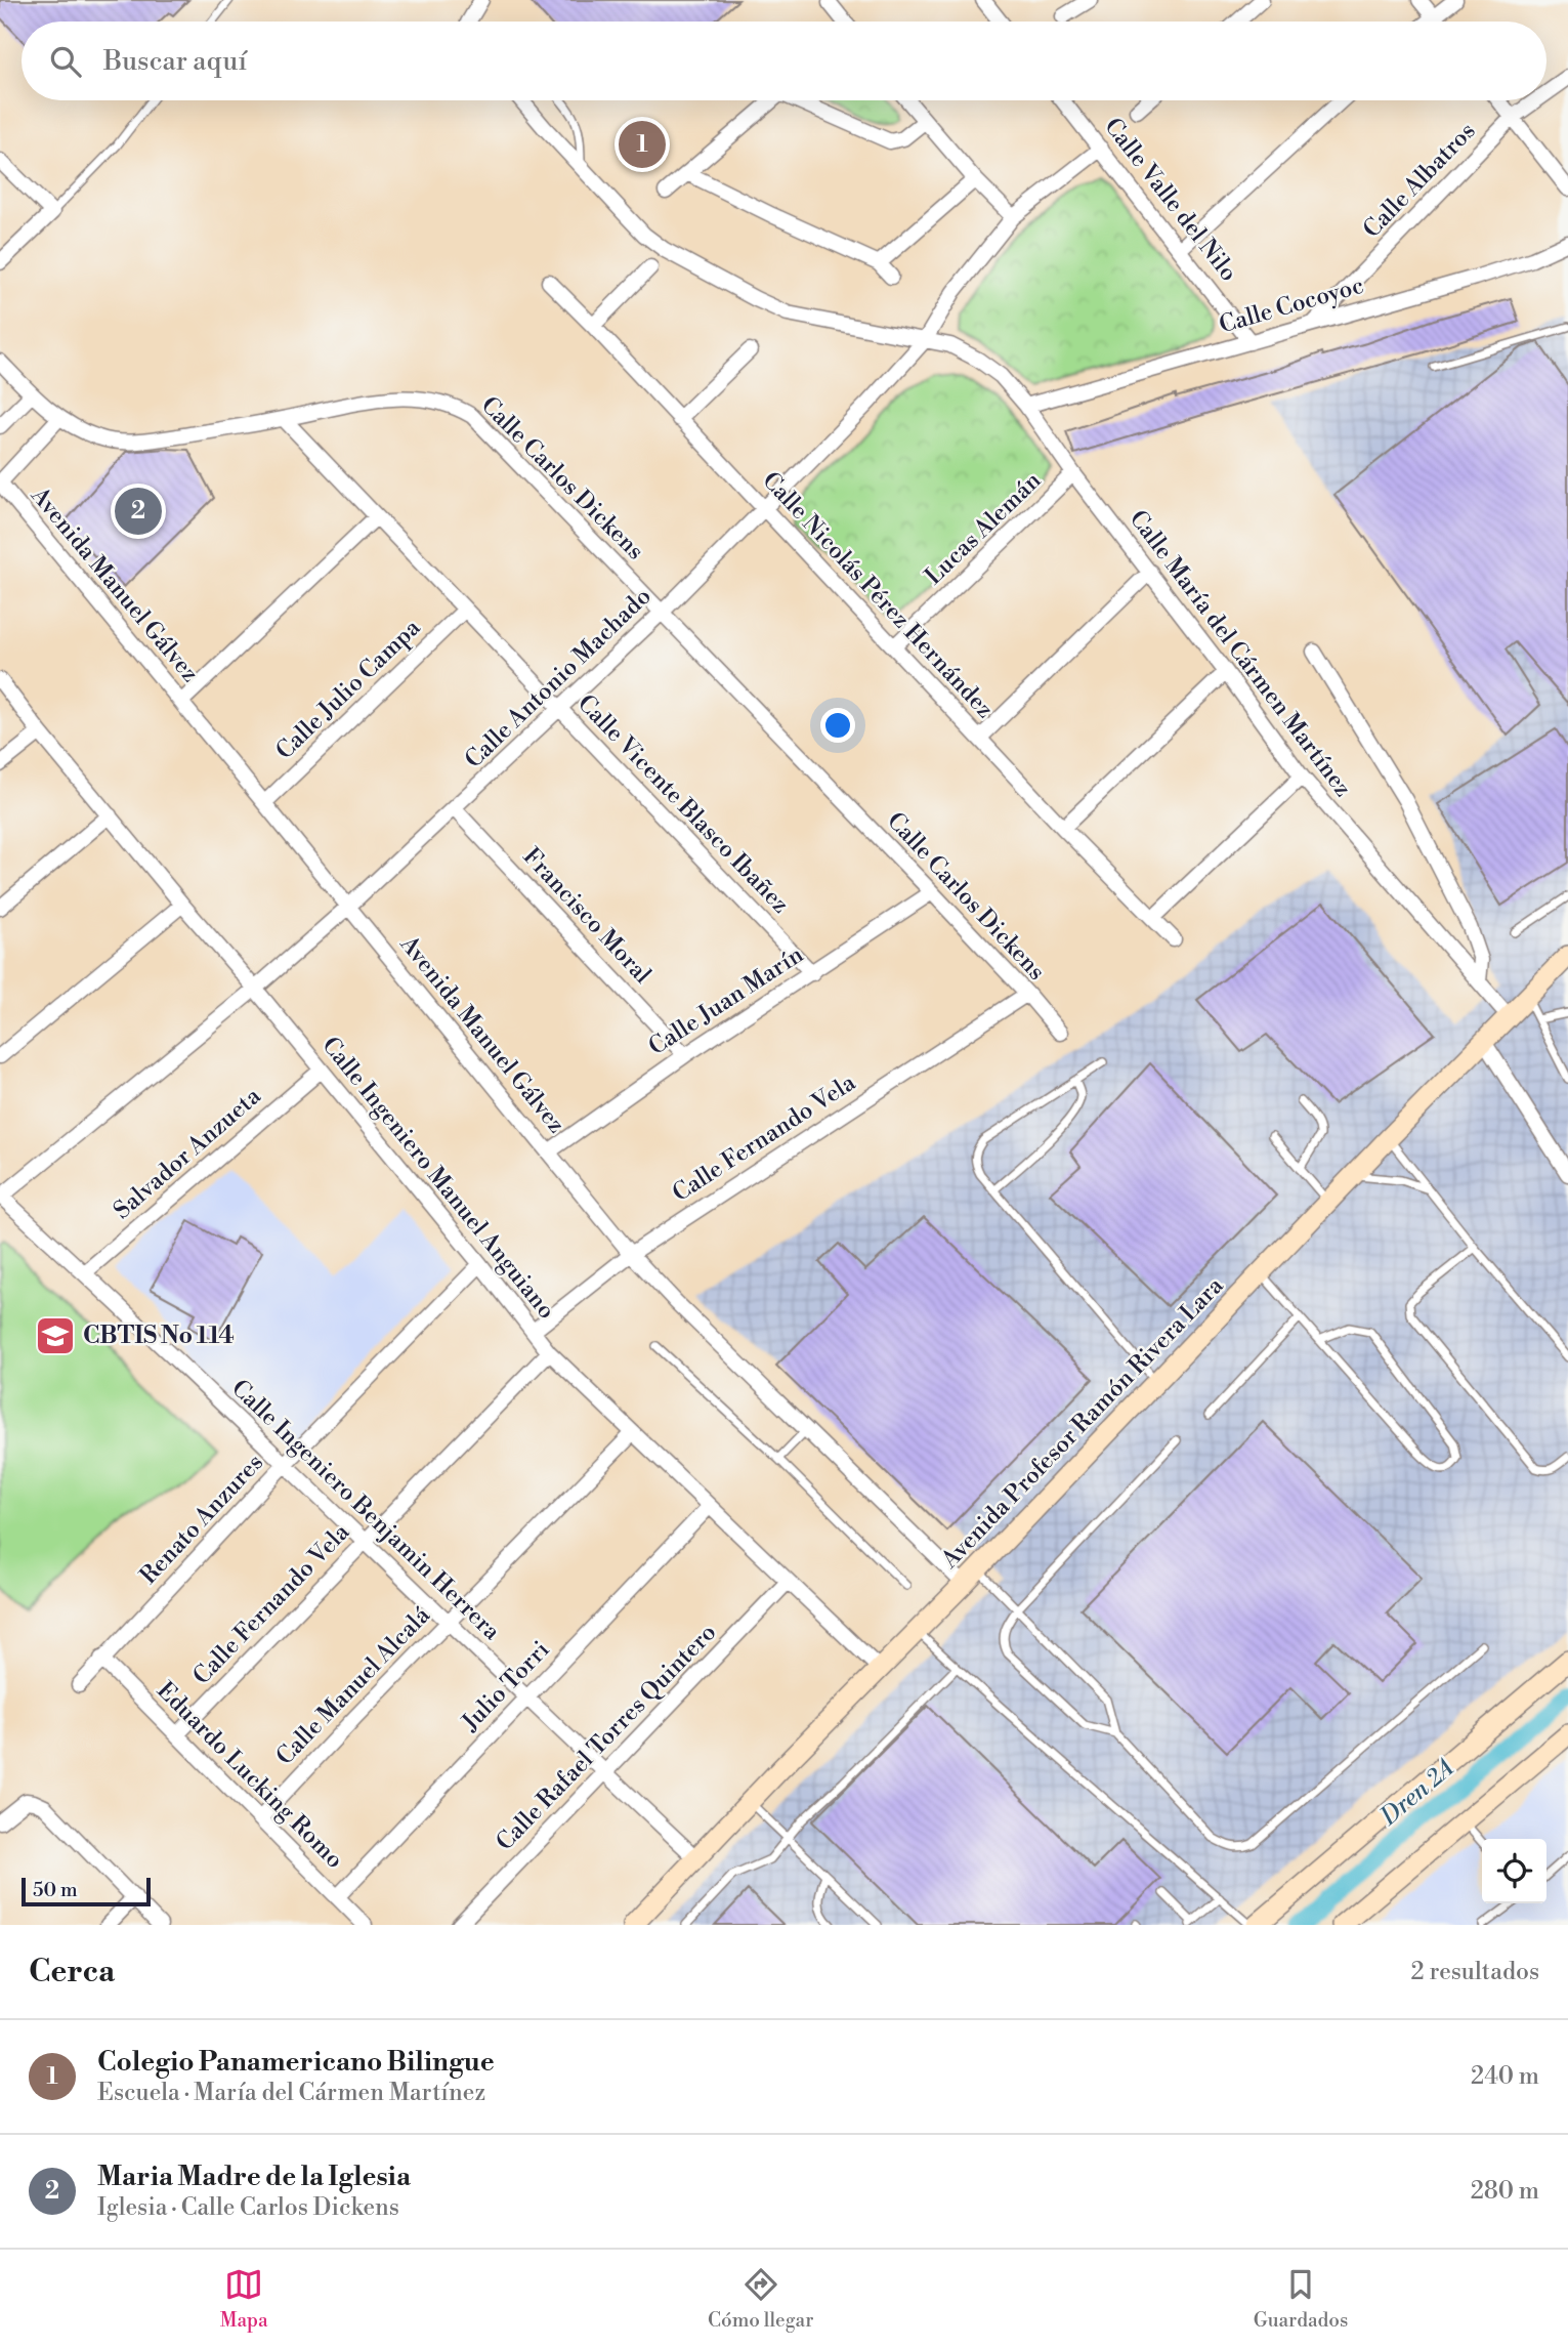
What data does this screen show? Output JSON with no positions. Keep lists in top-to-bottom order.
{
  "streets": {
    "main road": ["Avenida Profesor Ramón Rivera Lara"],
    "street": [
      "Calle Albatros",
      "Calle Valle del Nilo",
      "Calle Cocoyoc",
      "Calle Carlos Dickens",
      "Lucas Alemán",
      "Avenida Manuel Gálvez",
      "Calle Nicolás Pérez Hernández",
      "Calle María del Cármen Martínez",
      "Calle Antonio Machado",
      "Calle Julio Campa",
      "Calle Vicente Blasco Ibañez",
      "Francisco Moral",
      "Calle Juan Marín",
      "Calle Fernando Vela",
      "Salvador Anzueta",
      "Calle Ingeniero Manuel Anguiano",
      "Calle Ingeniero Benjamin Herrera",
      "Renato Anzures",
      "Calle Manuel Alcalá",
      "Julio Torri",
      "Calle Rafael Torres Quintero",
      "Eduardo Lucking Romo"
    ]
  },
  "crossings": [
    ["Calle Albatros", "Calle Cocoyoc"],
    ["Calle Valle del Nilo", "Calle Cocoyoc"],
    ["Calle Valle del Nilo", "Calle Antonio Machado"],
    ["Calle Cocoyoc", "Calle María del Cármen Martínez"],
    ["Calle Carlos Dickens", "Calle Antonio Machado"],
    ["Calle Carlos Dickens", "Calle Vicente Blasco Ibañez"],
    ["Calle Carlos Dickens", "Calle Juan Marín"],
    ["Calle Carlos Dickens", "Calle Fernando Vela"],
    ["Lucas Alemán", "Calle Nicolás Pérez Hernández"],
    ["Lucas Alemán", "Calle María del Cármen Martínez"],
    ["Avenida Manuel Gálvez", "Calle Antonio Machado"],
    ["Avenida Manuel Gálvez", "Calle Julio Campa"],
    ["Avenida Manuel Gálvez", "Calle Juan Marín"],
    ["Avenida Manuel Gálvez", "Calle Fernando Vela"],
    ["Avenida Manuel Gálvez", "Avenida Profesor Ramón Rivera Lara"],
    ["Calle Nicolás Pérez Hernández", "Calle Antonio Machado"],
    ["Calle María del Cármen Martínez", "Calle Antonio Machado"],
    ["Calle María del Cármen Martínez", "Avenida Profesor Ramón Rivera Lara"],
    ["Calle Antonio Machado", "Calle Vicente Blasco Ibañez"],
    ["Calle Antonio Machado", "Francisco Moral"],
    ["Calle Antonio Machado", "Calle Ingeniero Manuel Anguiano"],
    ["Calle Antonio Machado", "Calle Ingeniero Benjamin Herrera"],
    ["Calle Julio Campa", "Calle Vicente Blasco Ibañez"],
    ["Calle Vicente Blasco Ibañez", "Calle Juan Marín"],
    ["Francisco Moral", "Calle Juan Marín"],
    ["Calle Fernando Vela", "Calle Ingeniero Manuel Anguiano"],
    ["Calle Fernando Vela", "Calle Ingeniero Benjamin Herrera"],
    ["Calle Fernando Vela", "Eduardo Lucking Romo"],
    ["Salvador Anzueta", "Calle Ingeniero Manuel Anguiano"],
    ["Salvador Anzueta", "Calle Ingeniero Benjamin Herrera"],
    ["Calle Ingeniero Manuel Anguiano", "Avenida Profesor Ramón Rivera Lara"],
    ["Calle Ingeniero Manuel Anguiano", "Renato Anzures"],
    ["Calle Ingeniero Manuel Anguiano", "Calle Manuel Alcalá"],
    ["Calle Ingeniero Manuel Anguiano", "Julio Torri"],
    ["Calle Ingeniero Manuel Anguiano", "Calle Rafael Torres Quintero"],
    ["Avenida Profesor Ramón Rivera Lara", "Calle Ingeniero Benjamin Herrera"],
    ["Calle Ingeniero Benjamin Herrera", "Renato Anzures"],
    ["Calle Ingeniero Benjamin Herrera", "Calle Manuel Alcalá"],
    ["Calle Ingeniero Benjamin Herrera", "Julio Torri"],
    ["Calle Ingeniero Benjamin Herrera", "Calle Rafael Torres Quintero"],
    ["Renato Anzures", "Eduardo Lucking Romo"],
    ["Calle Manuel Alcalá", "Eduardo Lucking Romo"],
    ["Julio Torri", "Eduardo Lucking Romo"]
  ],
  "water": ["Dren 2A"],
  "places": {
    "school or university": ["CBTIS No 114"]
  },
  "scale_bar": "50 m",
  "page": {
    "search": "Buscar aquí",
    "pins": ["1", "2"],
    "scale": "50 m",
    "heading": ["Cerca", "2 resultados"],
    "list": [
      {
        "mark": "1",
        "name": "Colegio Panamericano Bilingue",
        "note": "Escuela · María del Cármen Martínez",
        "value": "240 m"
      },
      {
        "mark": "2",
        "name": "Maria Madre de la Iglesia",
        "note": "Iglesia · Calle Carlos Dickens",
        "value": "280 m"
      }
    ],
    "nav": ["Mapa", "Cómo llegar", "Guardados"]
  }
}
